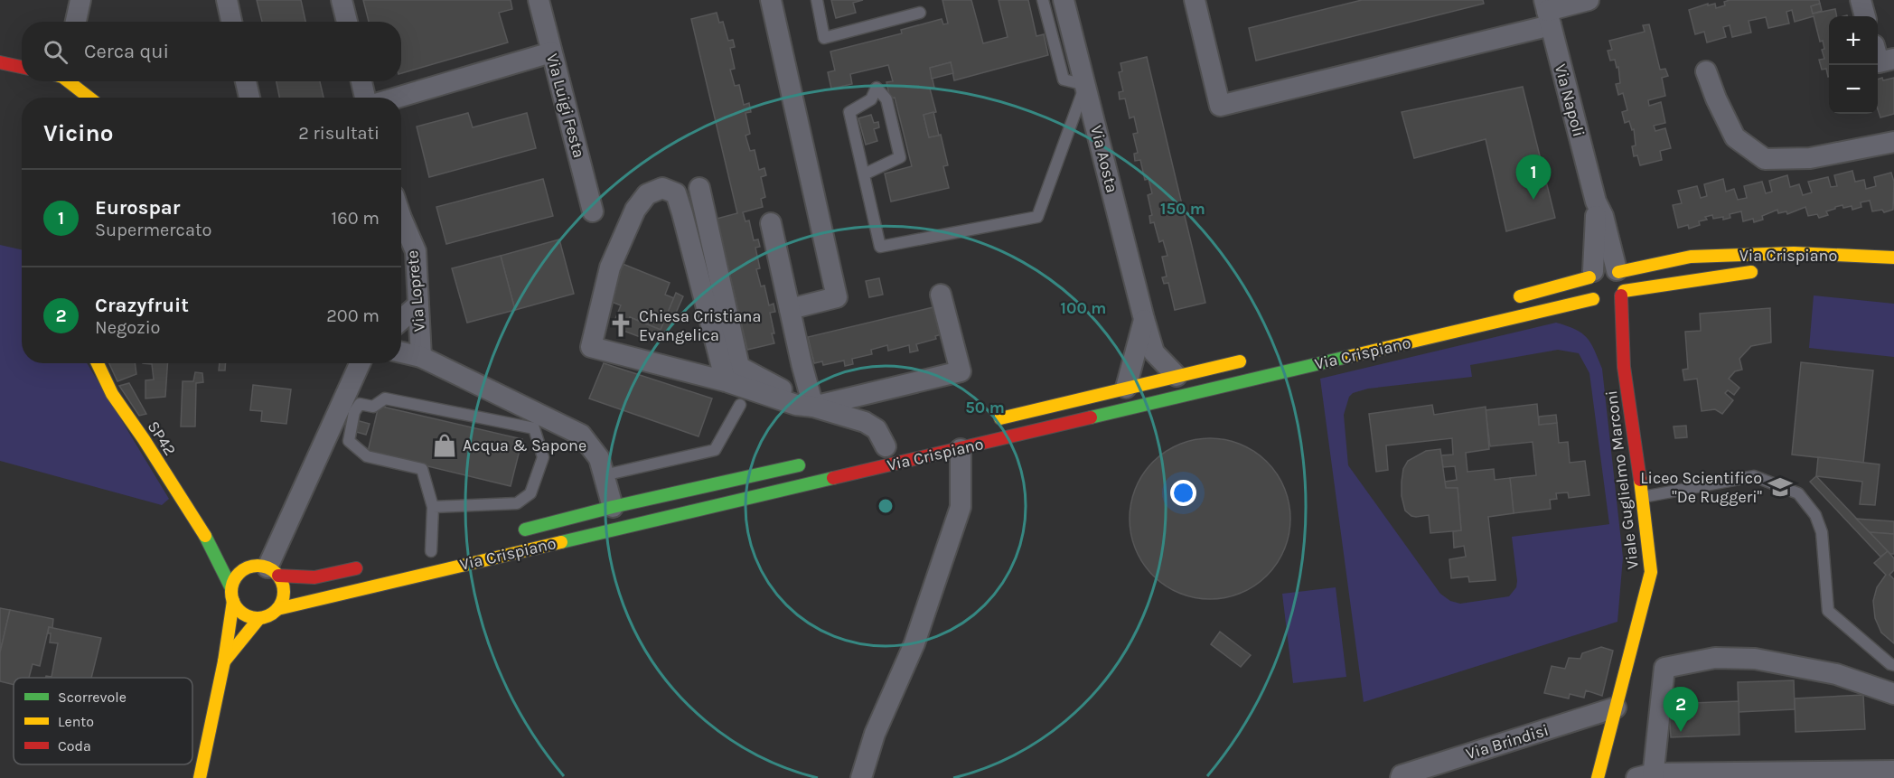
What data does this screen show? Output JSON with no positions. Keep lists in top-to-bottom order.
{
  "streets": {
    "main road": ["Via Crispiano", "SP42", "Viale Guglielmo Marconi"],
    "street": [
      "Via Napoli",
      "Via Luigi Festa",
      "Via Aosta",
      "Via Loprete",
      "Via Brindisi"
    ]
  },
  "crossings": [
    ["Via Napoli", "Via Crispiano"],
    ["Via Napoli", "Viale Guglielmo Marconi"],
    ["Via Aosta", "Via Crispiano"],
    ["Via Crispiano", "SP42"],
    ["Via Crispiano", "Viale Guglielmo Marconi"],
    ["Viale Guglielmo Marconi", "Via Brindisi"]
  ],
  "places": {
    "church": ["Chiesa Cristiana Evangelica"],
    "shop": ["Acqua & Sapone"],
    "school or university": ["Liceo Scientifico \"De Ruggeri\""]
  },
  "legend": ["Scorrevole", "Lento", "Coda"],
  "page": {
    "map_buttons": ["+", "−"],
    "search": "Cerca qui",
    "heading": ["Vicino", "2 risultati"],
    "pins": ["1", "2"],
    "list": [
      {
        "mark": "1",
        "name": "Eurospar",
        "note": "Supermercato",
        "value": "160 m"
      },
      {
        "mark": "2",
        "name": "Crazyfruit",
        "note": "Negozio",
        "value": "200 m"
      }
    ]
  },
  "rings": ["150 m", "100 m", "50 m"]
}
